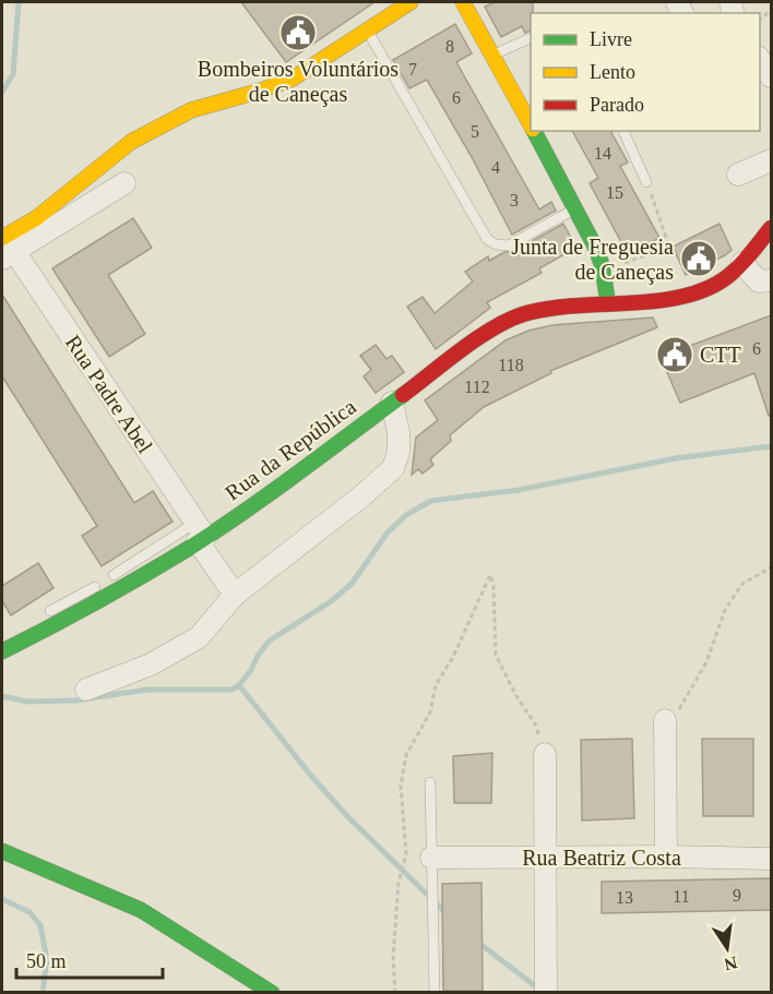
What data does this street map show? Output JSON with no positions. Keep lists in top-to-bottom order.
{
  "streets": {
    "street": ["Rua Padre Abel", "Rua da República", "Rua Beatriz Costa"]
  },
  "crossings": [
    ["Rua Padre Abel", "Rua da República"]
  ],
  "places": {
    "public building": ["Bombeiros Voluntários de Caneças", "Junta de Freguesia de Caneças", "CTT"]
  },
  "house_numbers": [
    "8",
    "7",
    "6",
    "5",
    "14",
    "4",
    "15",
    "3",
    "6",
    "118",
    "112",
    "9",
    "11",
    "13"
  ],
  "legend": ["Livre", "Lento", "Parado"],
  "scale_bar": "50 m",
  "north": "bottom"
}
